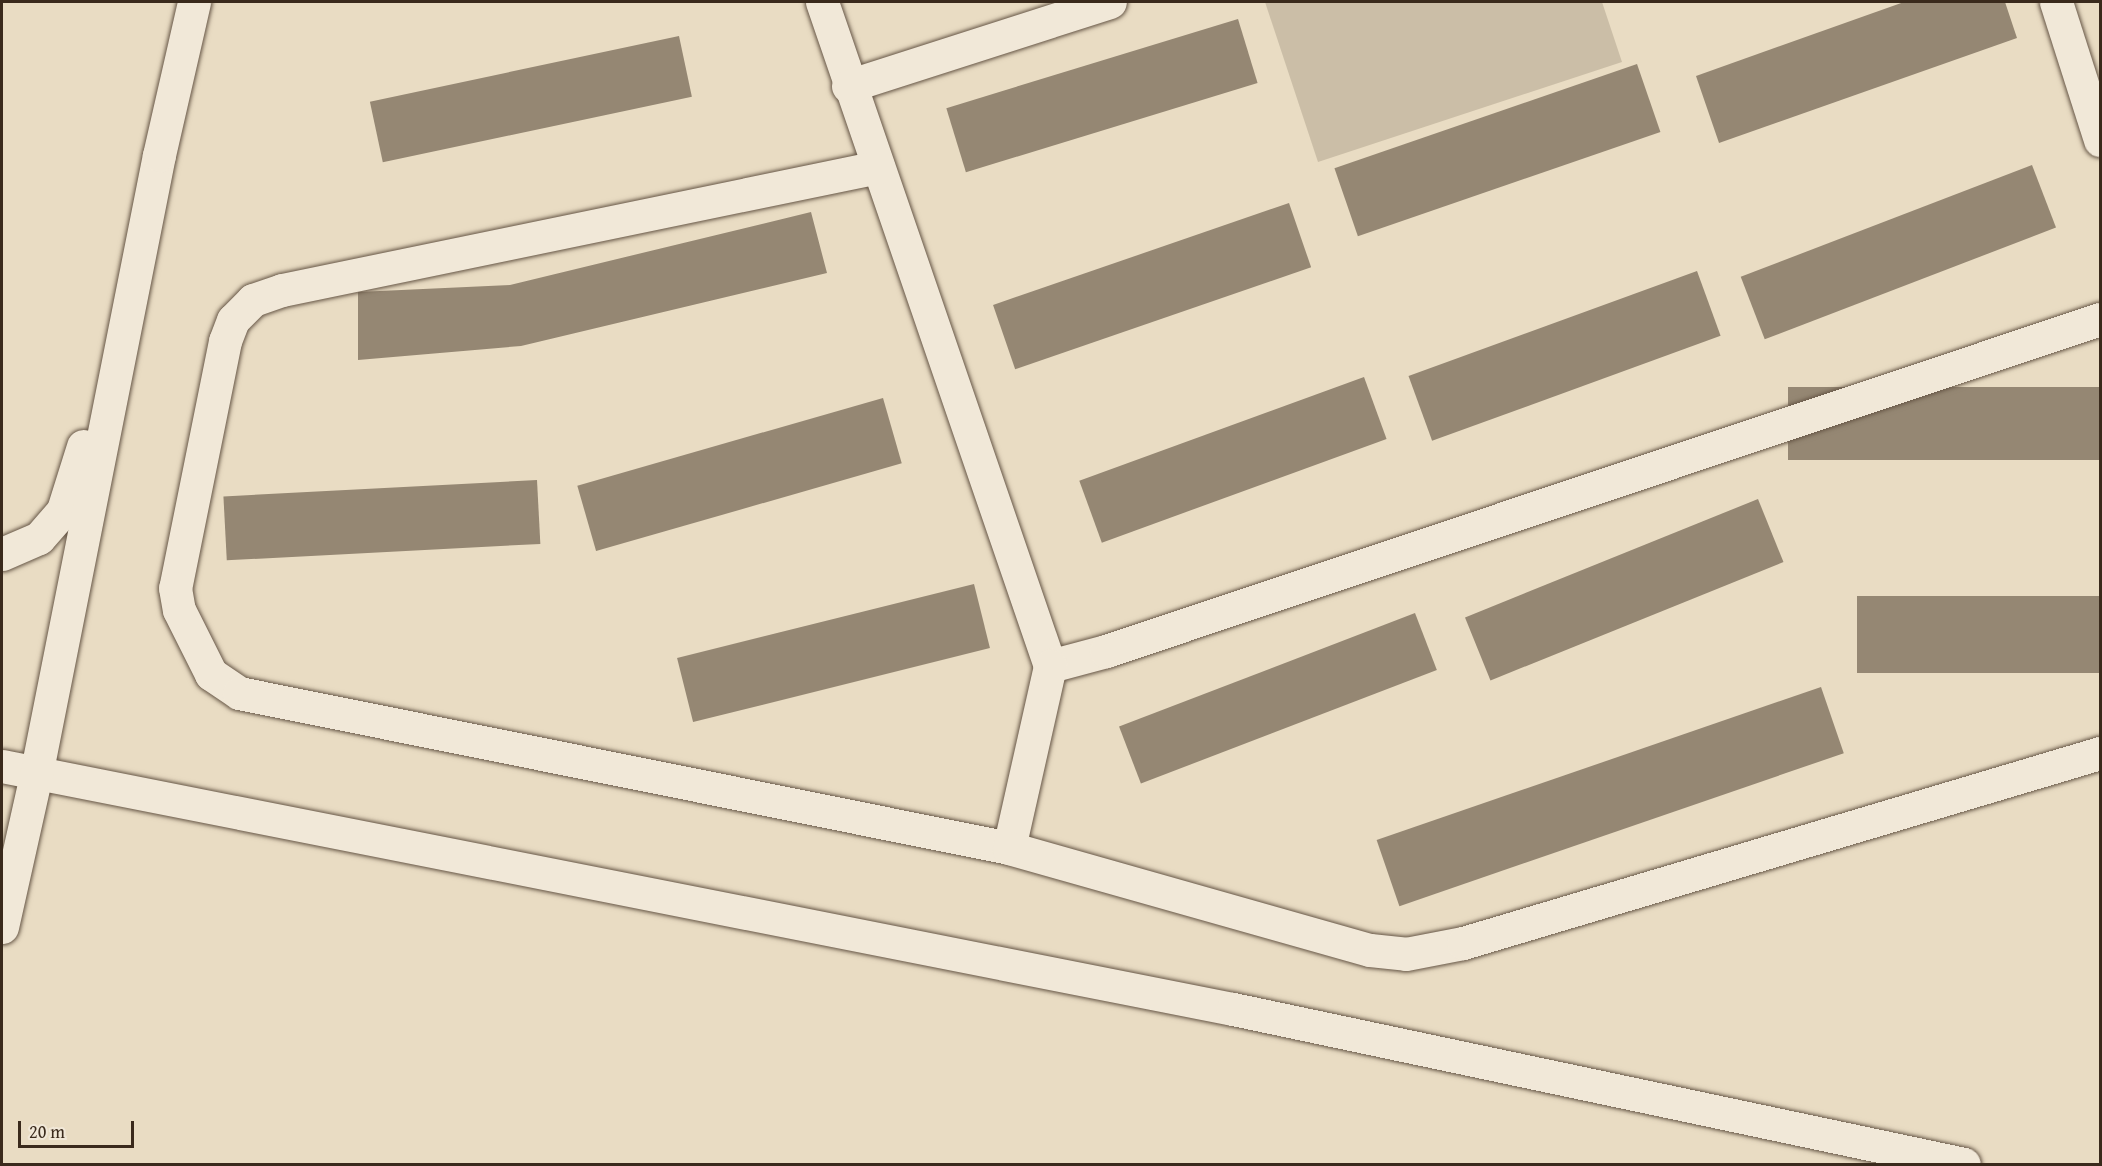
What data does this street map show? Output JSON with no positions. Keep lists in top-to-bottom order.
{
  "scale_bar": "20 m"
}
